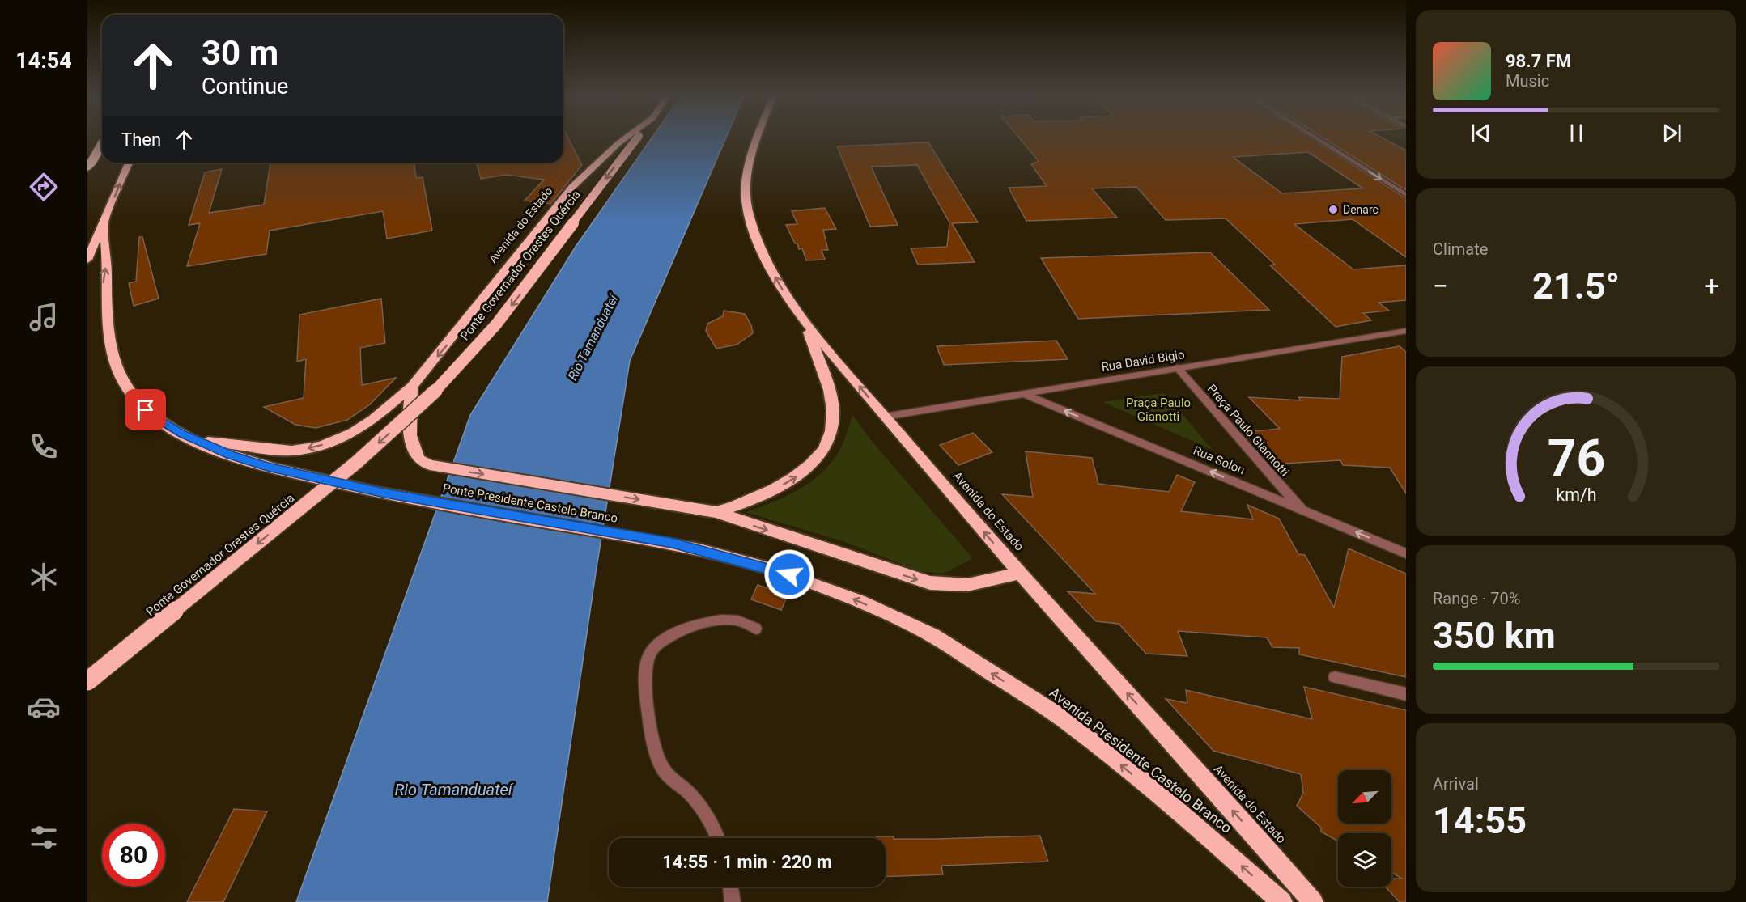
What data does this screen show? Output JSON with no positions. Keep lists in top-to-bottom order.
{
  "streets": {
    "highway": [
      "Avenida do Estado",
      "Ponte Governador Orestes Quércia",
      "Ponte Presidente Castelo Branco",
      "Avenida Presidente Castelo Branco"
    ],
    "street": ["Rua David Bigio", "Praça Paulo Giannotti", "Rua Solon"]
  },
  "crossings": [
    ["Avenida do Estado", "Rua David Bigio"],
    ["Avenida do Estado", "Ponte Presidente Castelo Branco"],
    ["Rua David Bigio", "Praça Paulo Giannotti"],
    ["Rua David Bigio", "Rua Solon"],
    ["Praça Paulo Giannotti", "Rua Solon"],
    ["Ponte Presidente Castelo Branco", "Avenida Presidente Castelo Branco"]
  ],
  "one_way": ["Ponte Governador Orestes Quércia", "Rua Solon"],
  "water": ["Rio Tamanduateí"],
  "parks": ["Praça Paulo Gianotti"],
  "places": ["Denarc"],
  "north": "bottom left",
  "page": {
    "tabs": "14:54",
    "turn": ["30 m", "Continue"],
    "song": ["98.7 FM", "Music"],
    "then": "Then",
    "tile": [
      "Climate",
      ["Range · 70%", "350 km"],
      ["Arrival", "14:55"]
    ],
    "heat": ["−", "21.5°", "+"],
    "limit": "80",
    "trip": "14:55 · 1 min · 220 m",
    "gauge": ["76", "km/h"]
  }
}
